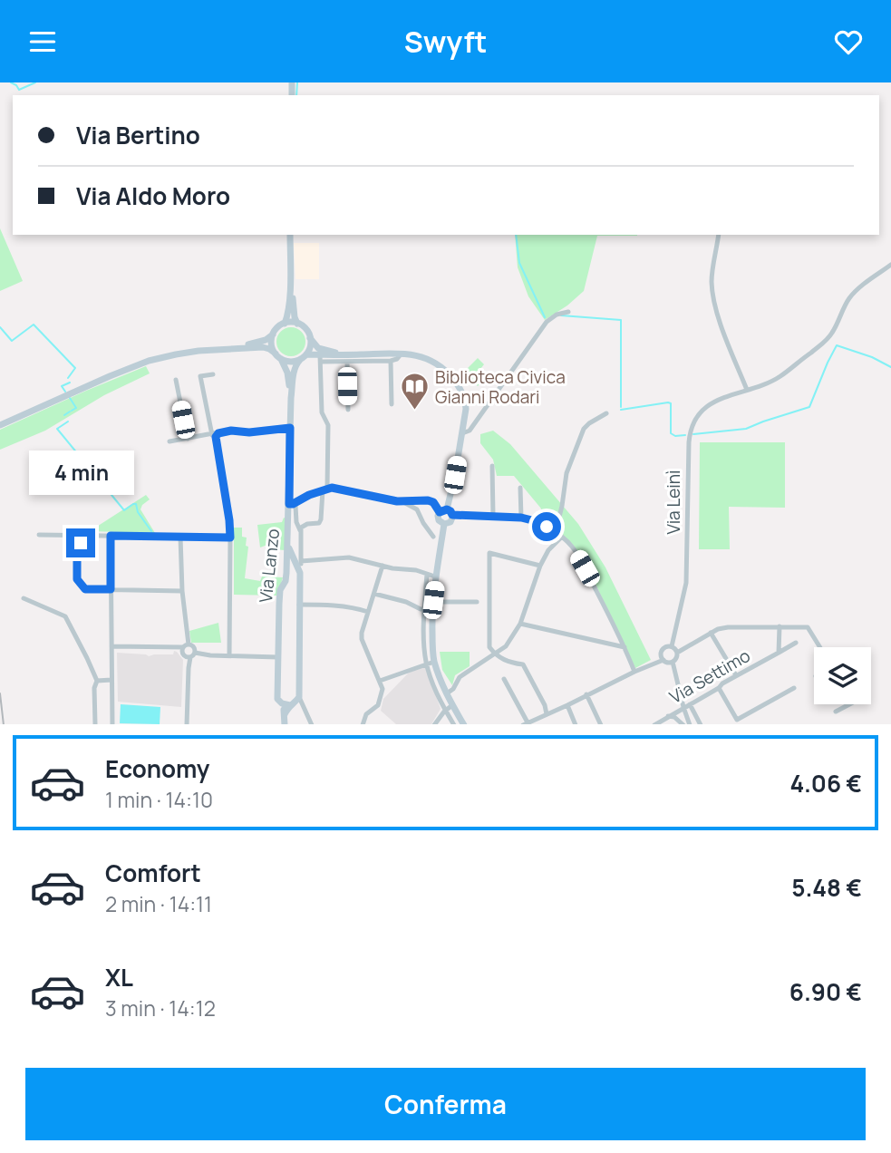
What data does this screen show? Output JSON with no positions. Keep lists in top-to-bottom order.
{
  "streets": {
    "street": ["Via Leinì", "Via Lanzo", "Via Settimo"]
  },
  "places": {
    "library": ["Biblioteca Civica Gianni Rodari"]
  },
  "page": {
    "header": "Swyft",
    "banner": ["Via Bertino", "Via Aldo Moro"],
    "bubble": "4 min",
    "list": [
      {
        "name": "Economy",
        "note": "1 min · 14:10",
        "value": "4.06 €"
      },
      {
        "name": "Comfort",
        "note": "2 min · 14:11",
        "value": "5.48 €"
      },
      {
        "name": "XL",
        "note": "3 min · 14:12",
        "value": "6.90 €"
      }
    ],
    "buttons": "Conferma"
  }
}
